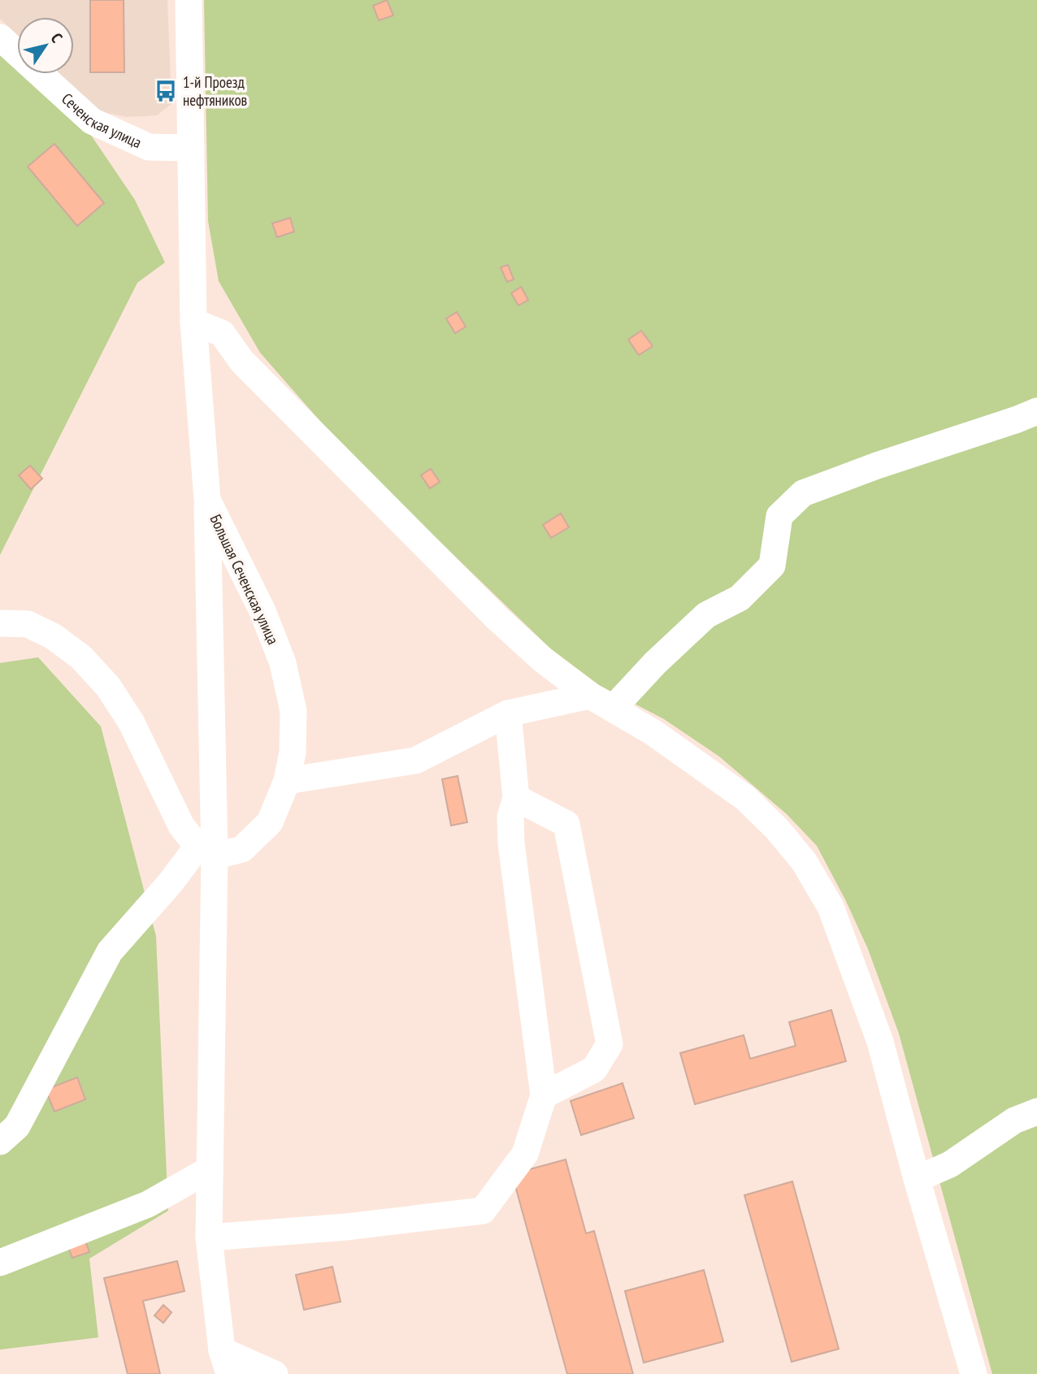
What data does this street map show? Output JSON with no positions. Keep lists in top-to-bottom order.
{
  "streets": {
    "street": ["Сеченская улица", "Большая Сеченская улица"]
  },
  "crossings": [
    ["Сеченская улица", "Большая Сеченская улица"]
  ],
  "places": {
    "bus stop": ["1-й Проезд нефтяников"]
  },
  "north": "top right"
}
